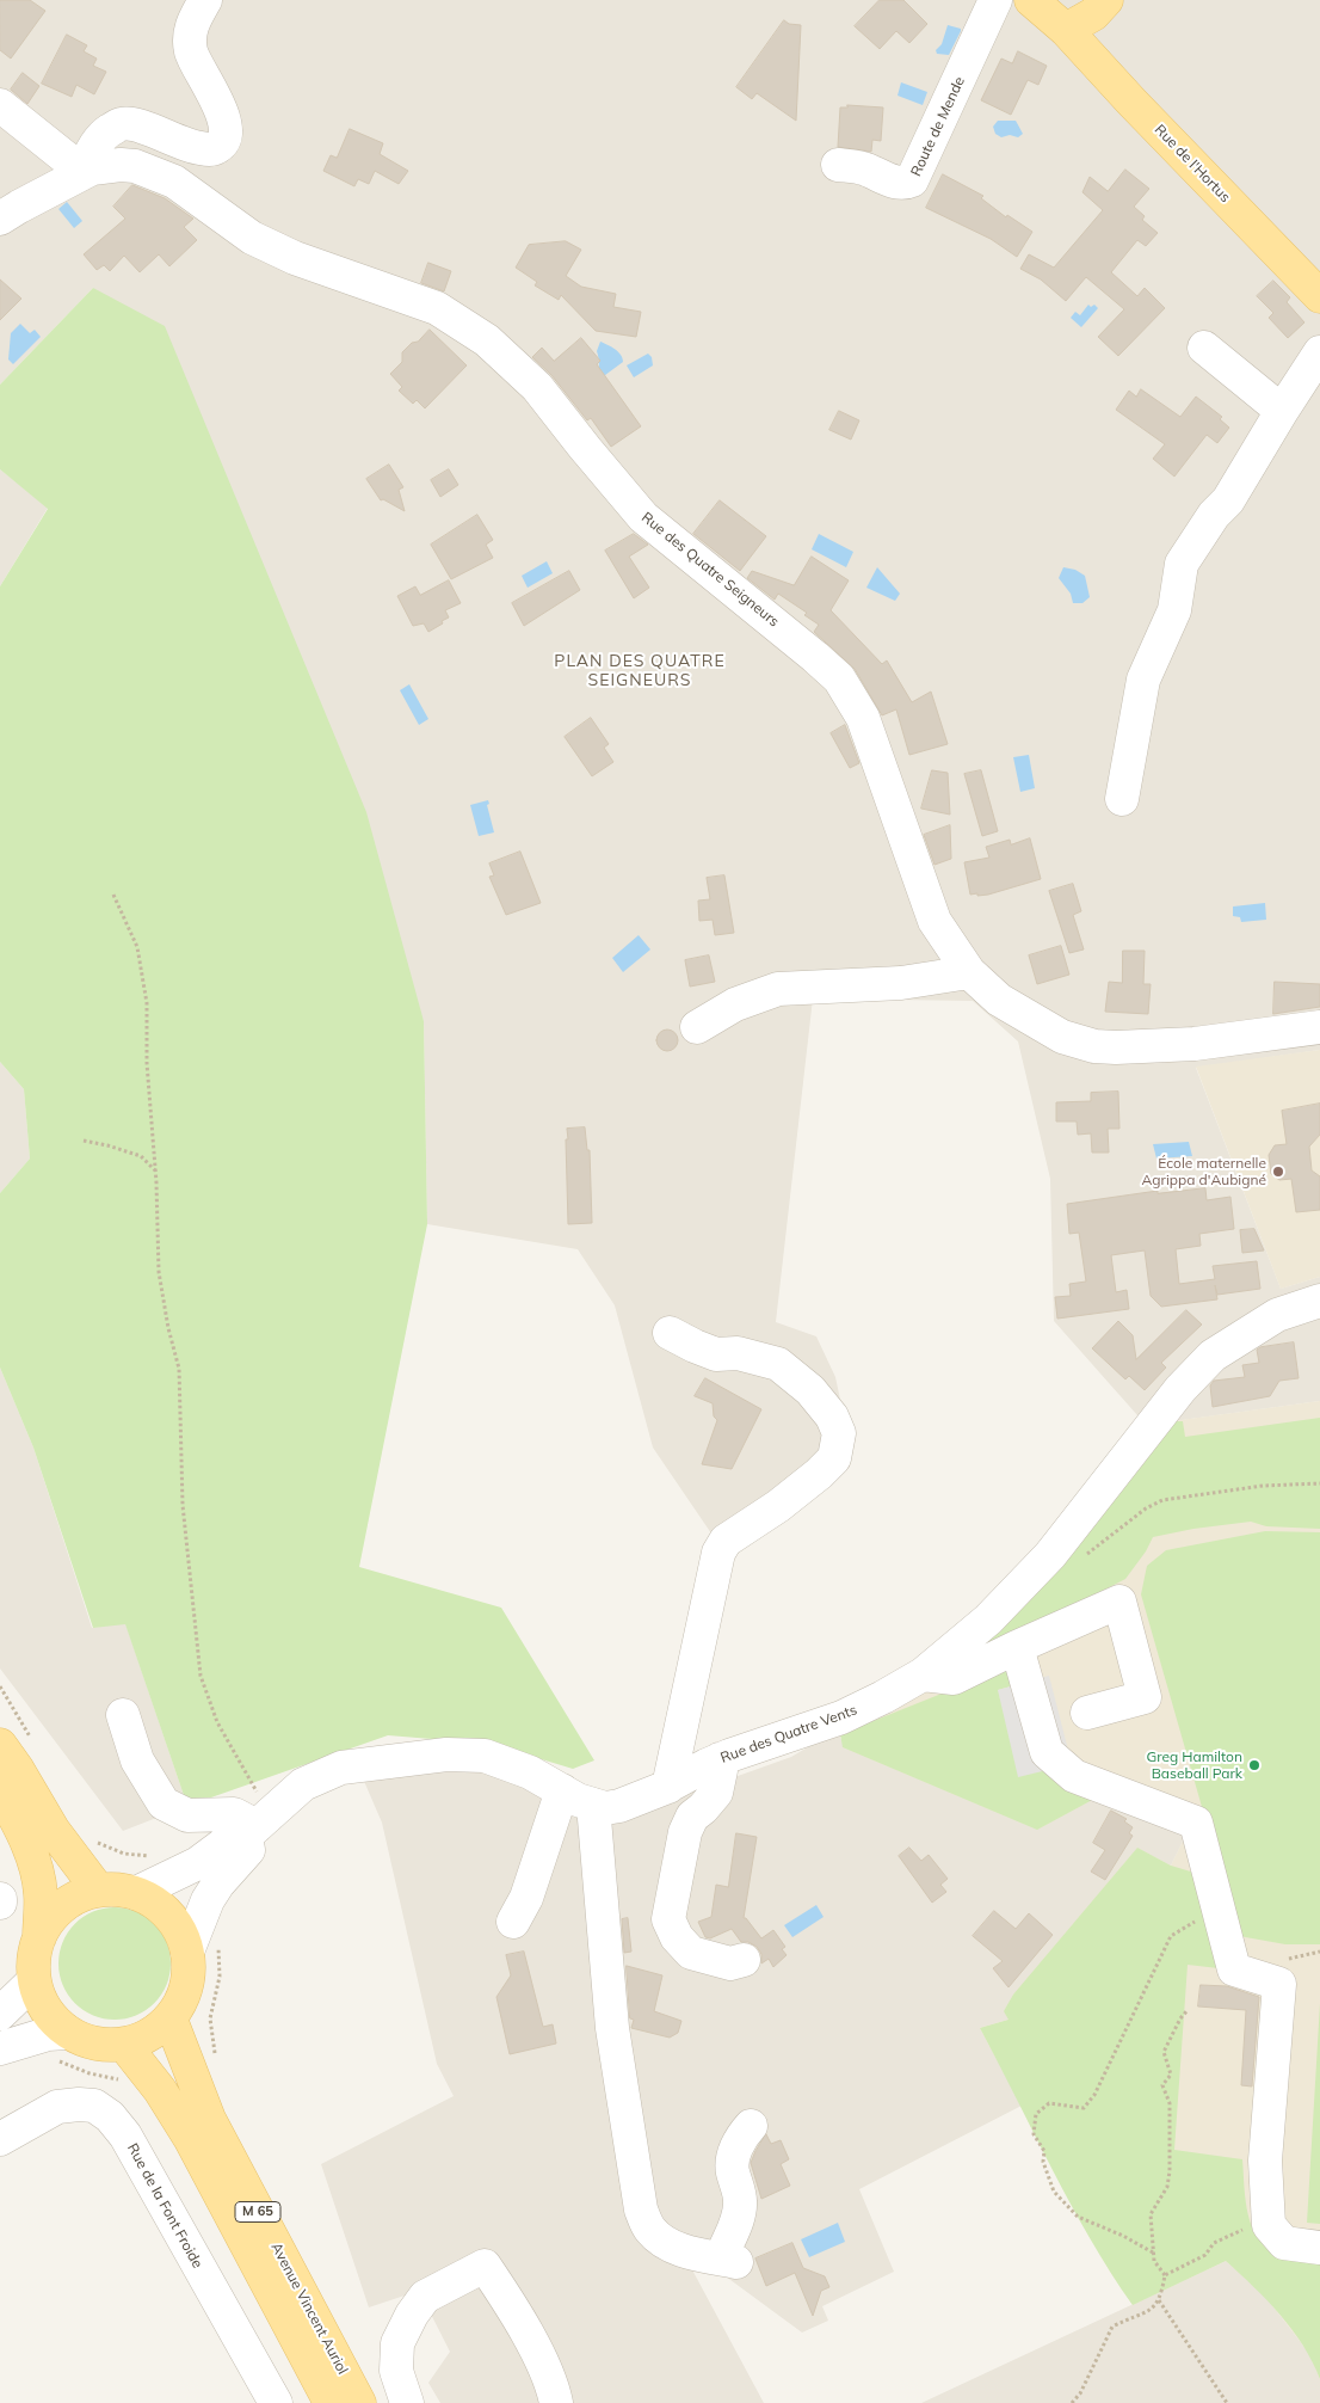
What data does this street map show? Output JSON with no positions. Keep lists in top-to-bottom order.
{
  "streets": {
    "main road": ["Rue de l'Hortus", "M 65", "Avenue Vincent Auriol"],
    "street": [
      "Route de Mende",
      "Rue des Quatre Seigneurs",
      "Rue des Quatre Vents",
      "Rue de la Font Froide"
    ]
  },
  "crossings": [
    ["Rue des Quatre Vents", "Avenue Vincent Auriol"]
  ],
  "districts": ["PLAN DES QUATRE SEIGNEURS"],
  "places": ["École maternelle Agrippa d'Aubigné", "Greg Hamilton Baseball Park"]
}
